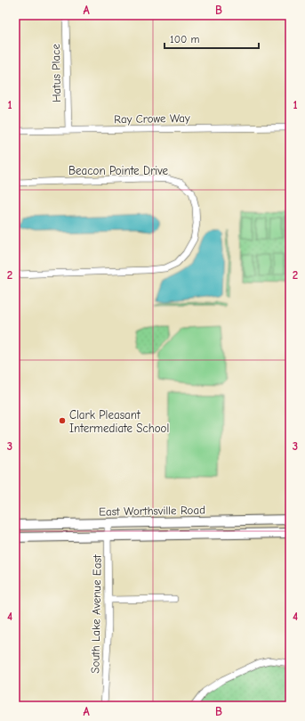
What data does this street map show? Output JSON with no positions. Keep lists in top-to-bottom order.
{
  "streets": {
    "main road": ["East Worthsville Road"],
    "street": [
      "Hatus Place",
      "Ray Crowe Way",
      "Beacon Pointe Drive",
      "South Lake Avenue East"
    ]
  },
  "crossings": [
    ["Hatus Place", "Ray Crowe Way"],
    ["East Worthsville Road", "South Lake Avenue East"]
  ],
  "places": ["Clark Pleasant Intermediate School"],
  "scale_bar": "100 m",
  "grid": {
    "columns": ["A", "B"],
    "rows": [
      "1",
      "2",
      "3",
      "4"
    ]
  }
}
